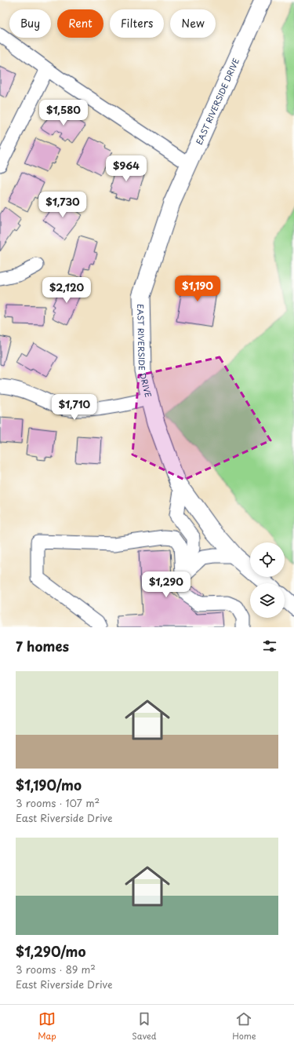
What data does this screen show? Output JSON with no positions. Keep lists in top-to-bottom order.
{
  "streets": {
    "main road": ["EAST RIVERSIDE DRIVE"]
  },
  "page": {
    "chip": [
      "Buy",
      "Rent",
      "Filters",
      "New"
    ],
    "price": [
      "$1,580",
      "$964",
      "$1,730",
      "$1,190",
      "$2,120",
      "$1,710",
      "$1,290"
    ],
    "heading": "7 homes",
    "list": [
      {
        "name": "$1,190/mo",
        "note": "3 rooms · 107 m² · East Riverside Drive"
      },
      {
        "name": "$1,290/mo",
        "note": "3 rooms · 89 m² · East Riverside Drive"
      }
    ],
    "tabs": ["Map", "Saved", "Home"]
  }
}
